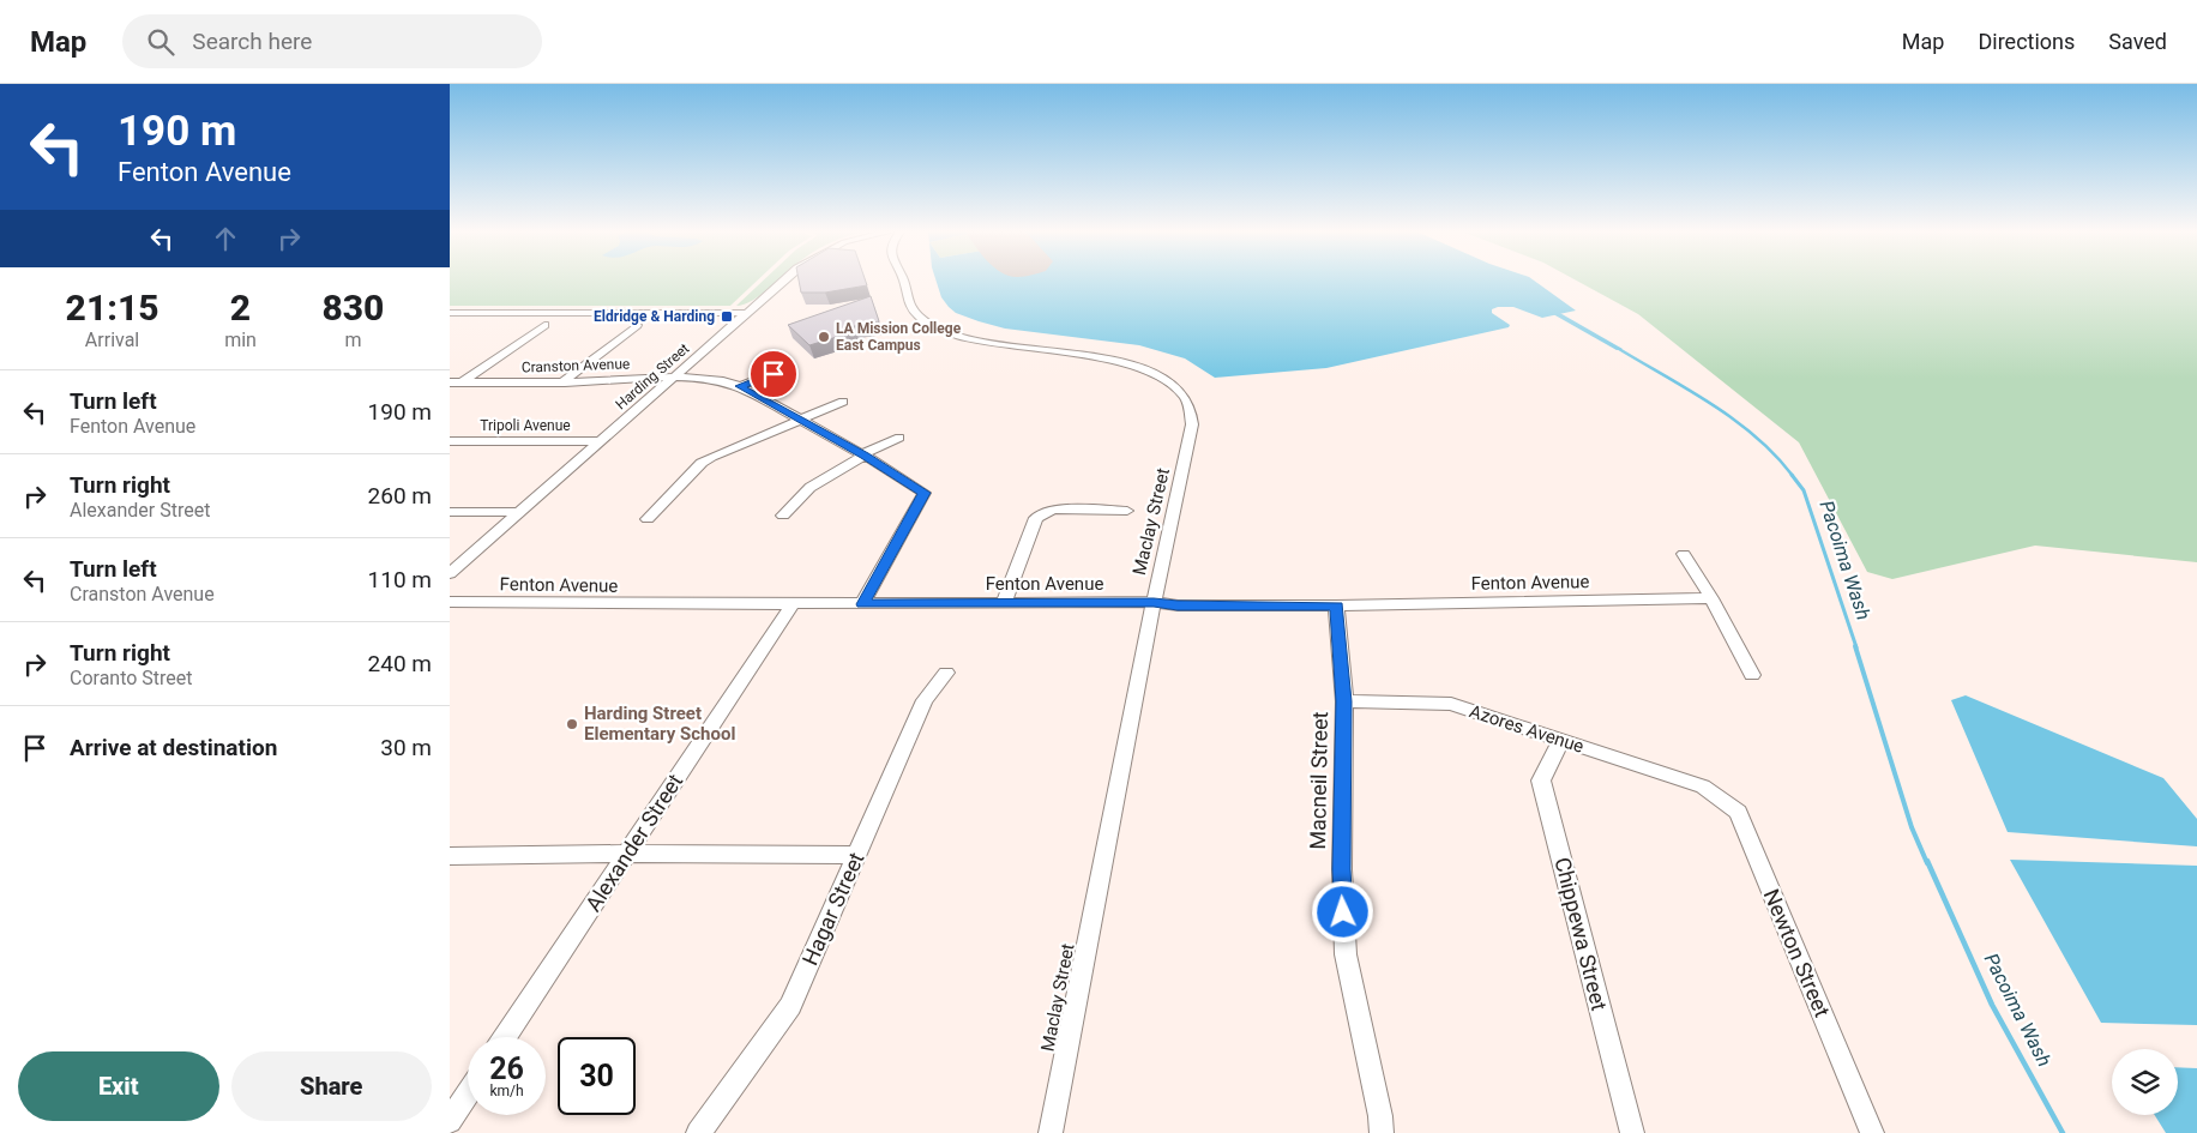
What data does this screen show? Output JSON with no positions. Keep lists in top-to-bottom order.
{
  "streets": {
    "street": [
      "Cranston Avenue",
      "Harding Street",
      "Tripoli Avenue",
      "Maclay Street",
      "Fenton Avenue",
      "Azores Avenue",
      "Macneil Street",
      "Alexander Street",
      "Hagar Street",
      "Chippewa Street",
      "Newton Street"
    ]
  },
  "crossings": [
    ["Cranston Avenue", "Harding Street"],
    ["Cranston Avenue", "Fenton Avenue"],
    ["Harding Street", "Tripoli Avenue"],
    ["Maclay Street", "Fenton Avenue"],
    ["Fenton Avenue", "Macneil Street"],
    ["Fenton Avenue", "Alexander Street"],
    ["Azores Avenue", "Macneil Street"],
    ["Azores Avenue", "Chippewa Street"],
    ["Azores Avenue", "Newton Street"]
  ],
  "water": ["Pacoima Wash"],
  "places": {
    "transit": ["Eldridge & Harding"],
    "other": ["LA Mission College East Campus", "Harding Street Elementary School"]
  },
  "page": {
    "header": "Map",
    "search": "Search here",
    "nav": ["Map", "Directions", "Saved"],
    "turn": ["190 m", "Fenton Avenue"],
    "eta": [
      "21:15",
      "Arrival",
      "2",
      "min",
      "830",
      "m"
    ],
    "list": [
      {
        "name": "Turn left",
        "note": "Fenton Avenue",
        "value": "190 m"
      },
      {
        "name": "Turn right",
        "note": "Alexander Street",
        "value": "260 m"
      },
      {
        "name": "Turn left",
        "note": "Cranston Avenue",
        "value": "110 m"
      },
      {
        "name": "Turn right",
        "note": "Coranto Street",
        "value": "240 m"
      },
      {
        "name": "Arrive at destination",
        "value": "30 m"
      }
    ],
    "speed": "26 km/h",
    "limit": "30",
    "buttons": ["Exit", "Share"]
  }
}
